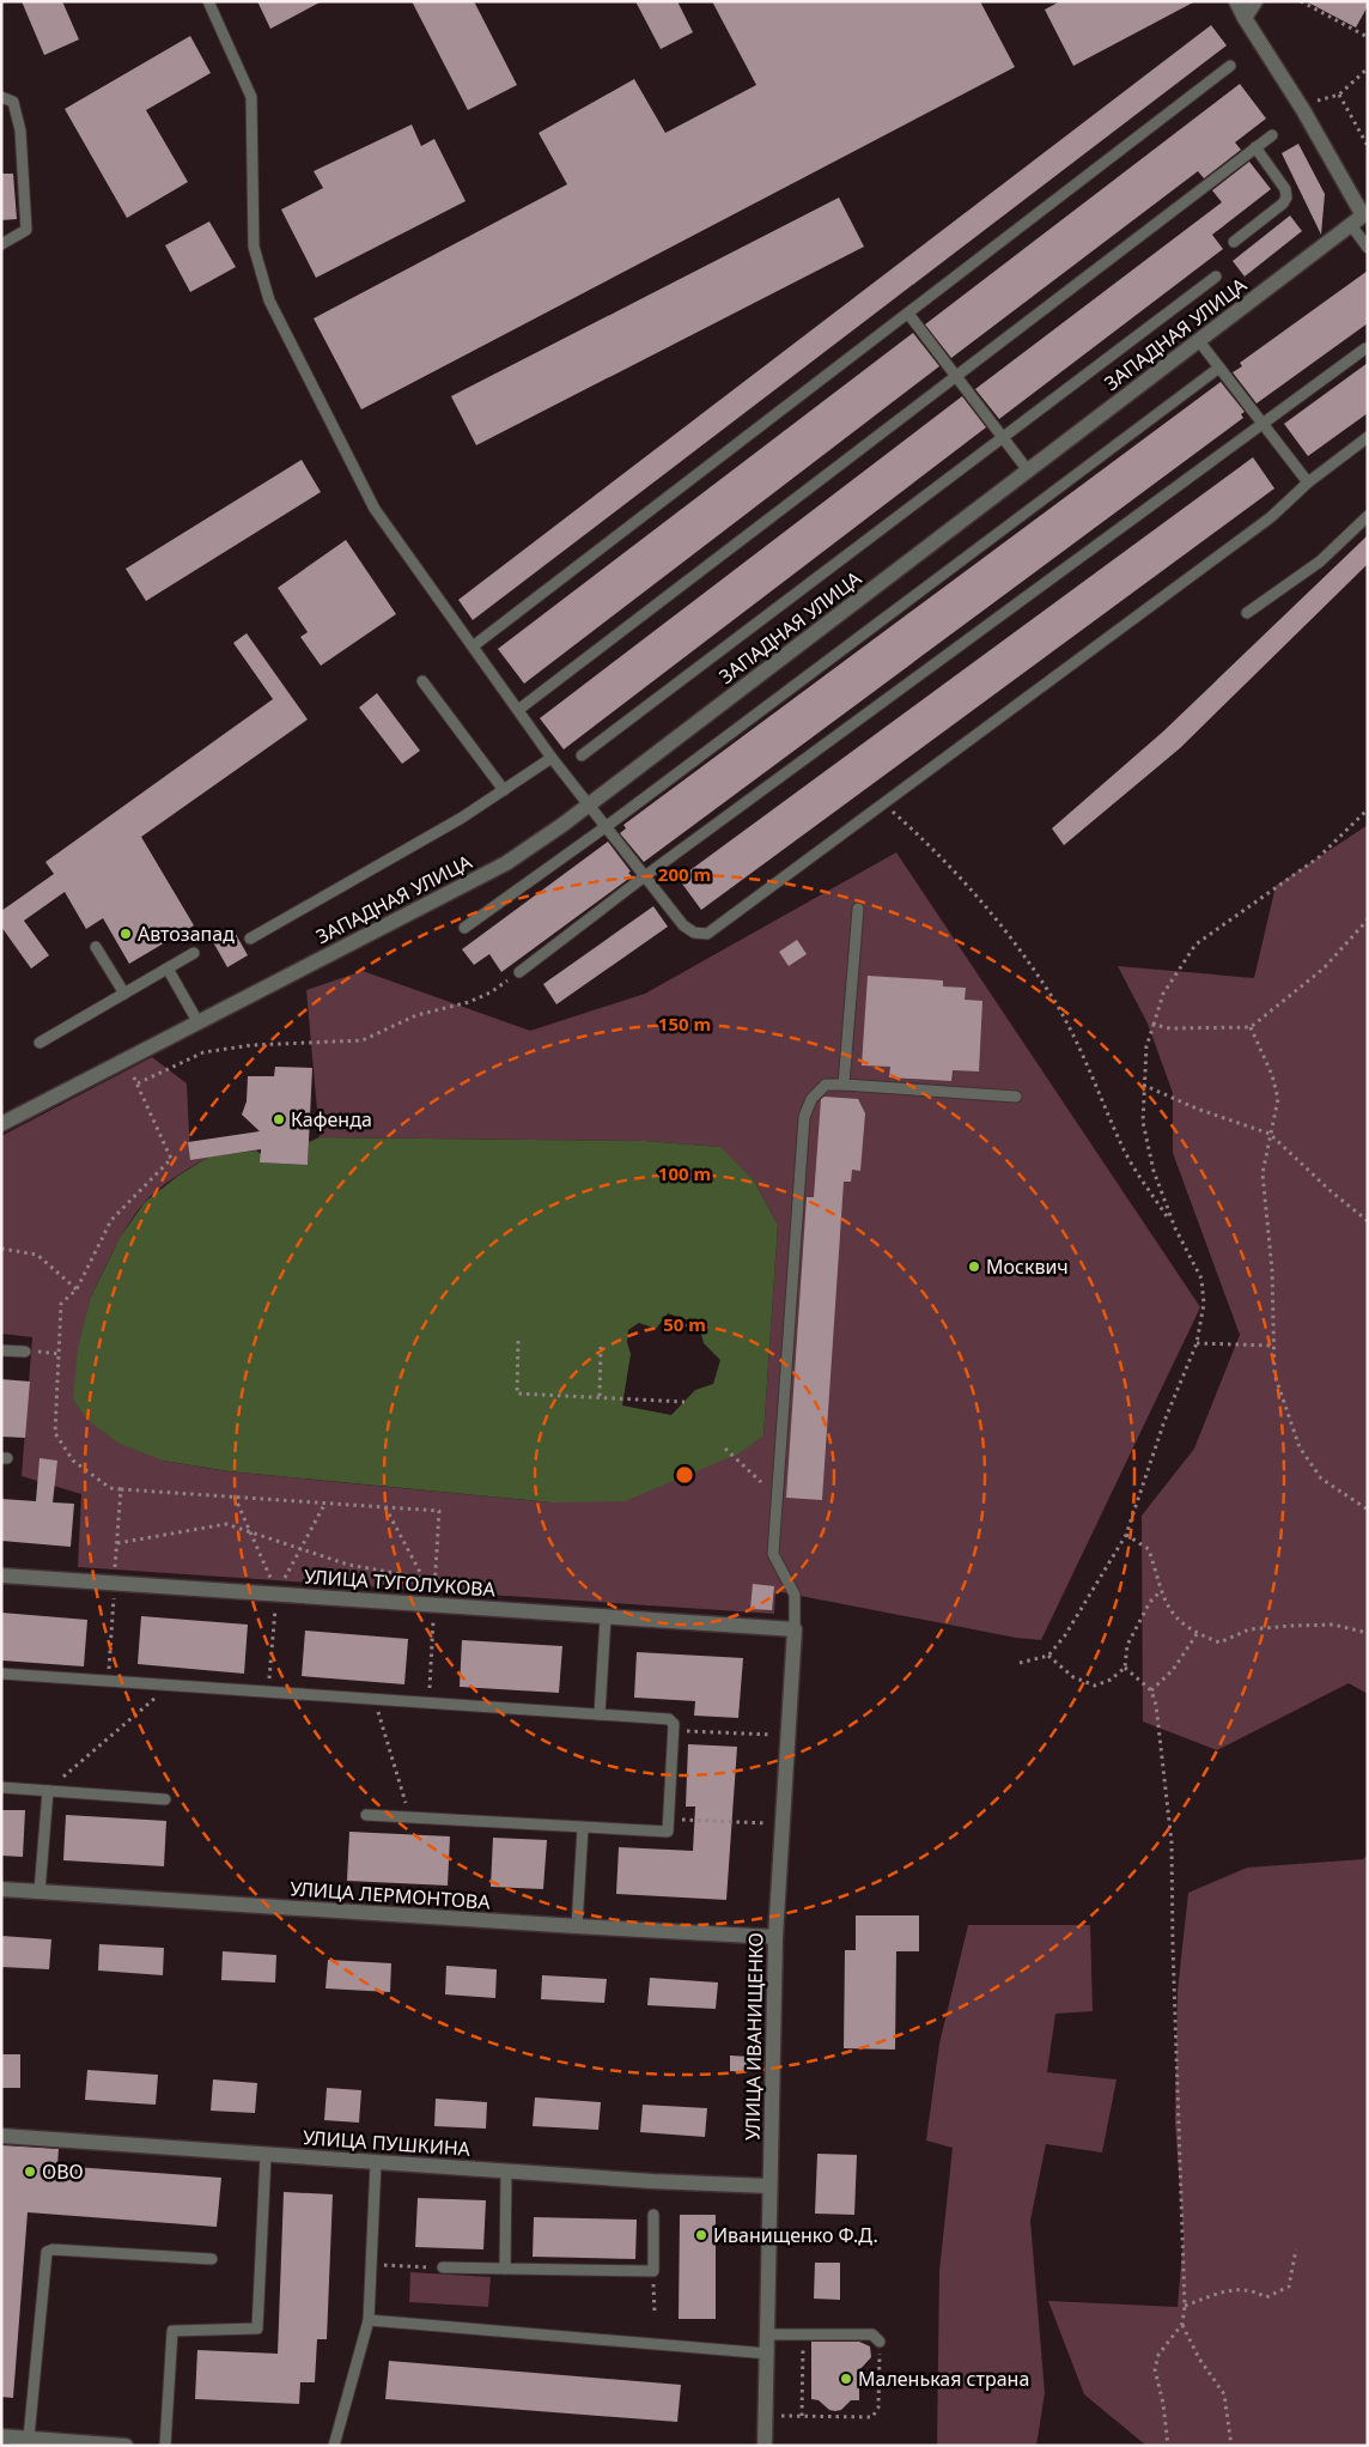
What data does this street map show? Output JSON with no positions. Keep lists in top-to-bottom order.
{
  "streets": {
    "street": [
      "ЗАПАДНАЯ УЛИЦА",
      "УЛИЦА ТУГОЛУКОВА",
      "УЛИЦА ЛЕРМОНТОВА",
      "УЛИЦА ИВАНИЩЕНКО",
      "УЛИЦА ПУШКИНА"
    ]
  },
  "crossings": [
    ["УЛИЦА ТУГОЛУКОВА", "УЛИЦА ИВАНИЩЕНКО"],
    ["УЛИЦА ЛЕРМОНТОВА", "УЛИЦА ИВАНИЩЕНКО"],
    ["УЛИЦА ИВАНИЩЕНКО", "УЛИЦА ПУШКИНА"]
  ],
  "places": [
    "Автозапад",
    "Кафенда",
    "Москвич",
    "ОВО",
    "Иванищенко Ф.Д.",
    "Маленькая страна"
  ],
  "rings": [
    "200 m",
    "150 m",
    "100 m",
    "50 m"
  ]
}
